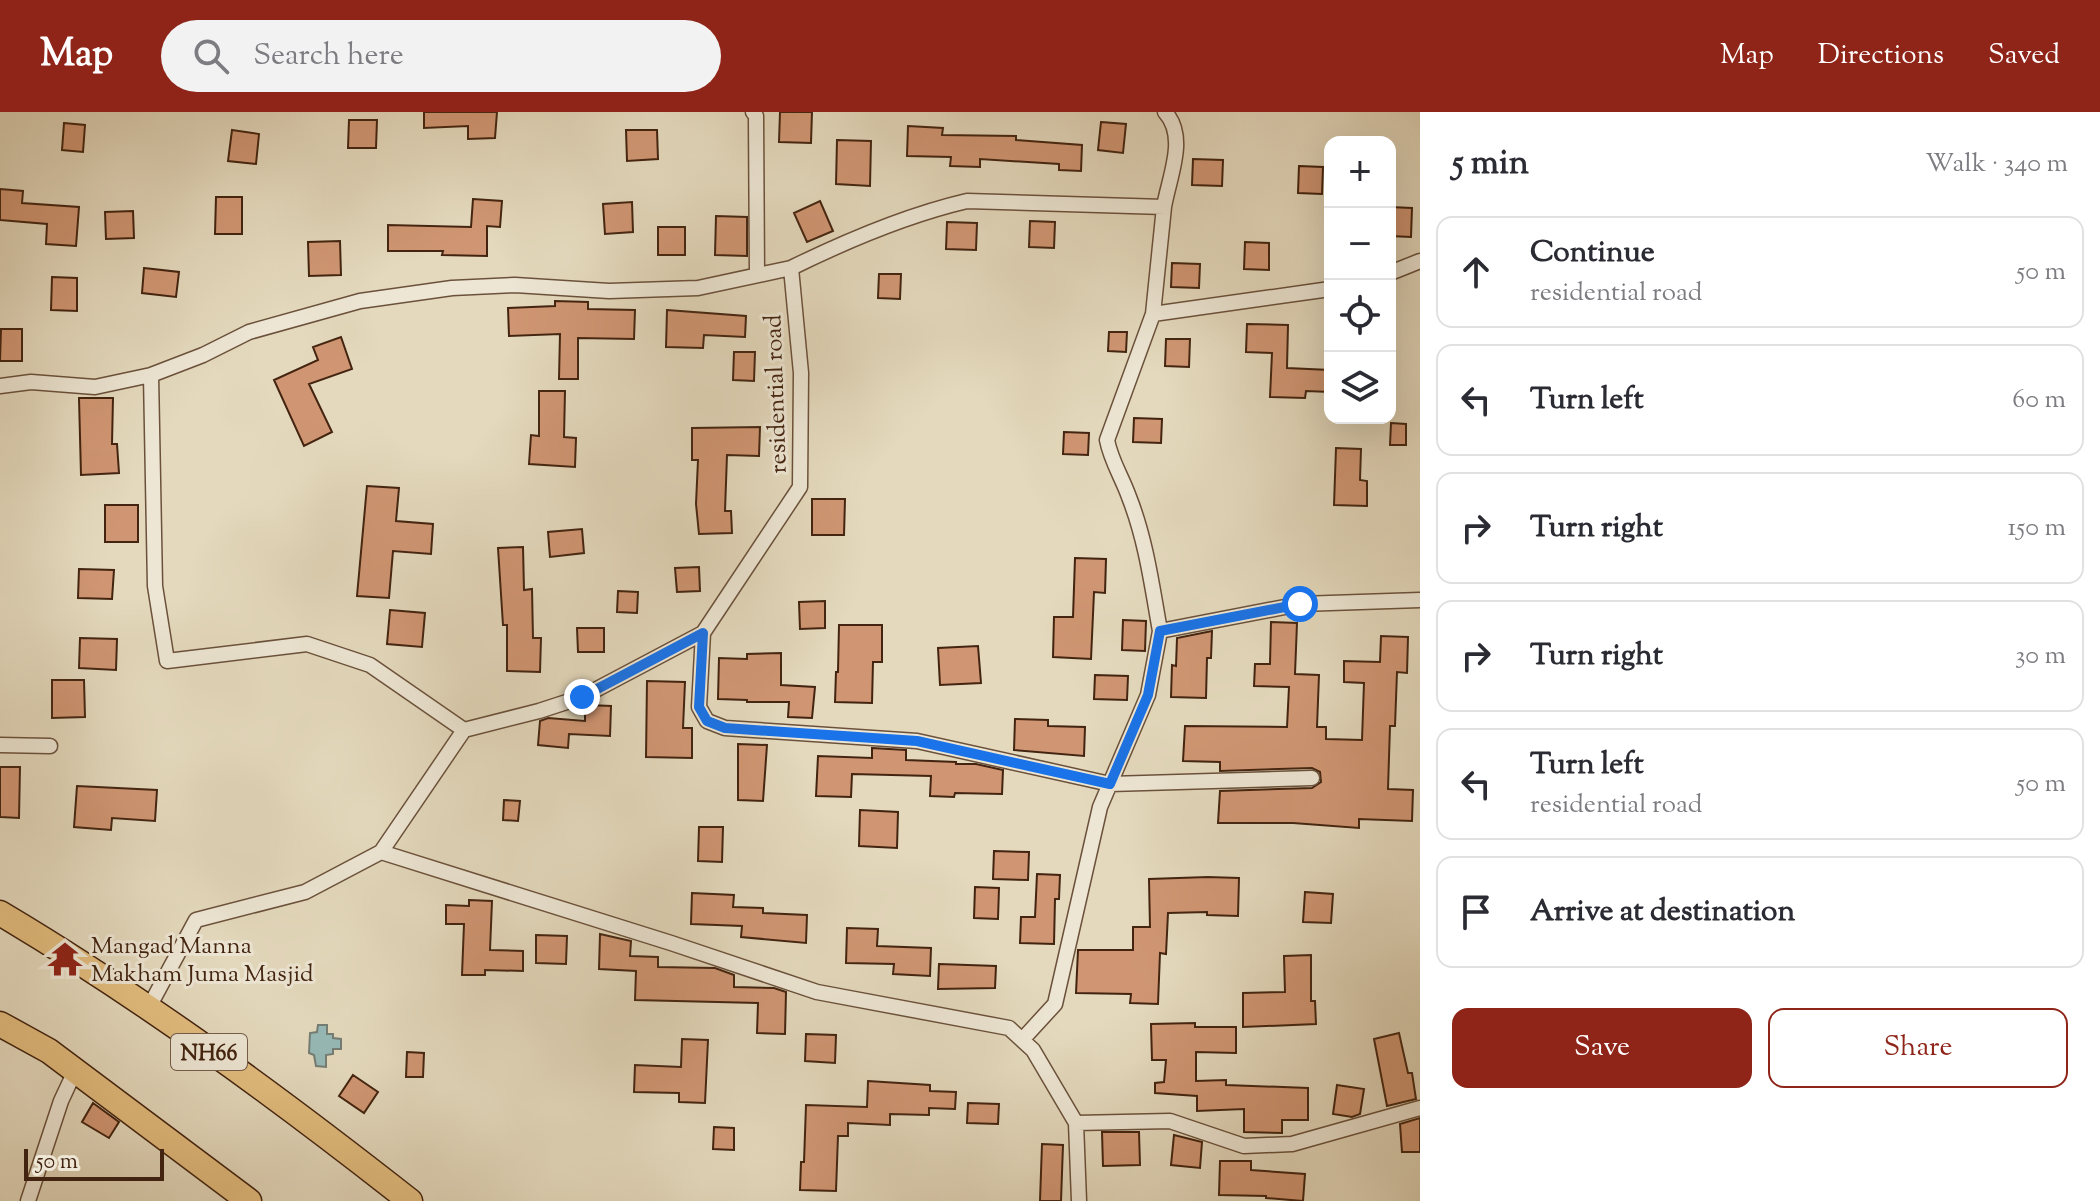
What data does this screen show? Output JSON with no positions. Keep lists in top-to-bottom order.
{
  "streets": {
    "highway": ["NH66"],
    "street": ["residential road"]
  },
  "places": {
    "temple": ["Mangad Manna Makham Juma Masjid"]
  },
  "scale_bar": "50 m",
  "page": {
    "header": "Map",
    "search": "Search here",
    "nav": ["Map", "Directions", "Saved"],
    "heading": ["5 min", "Walk · 340 m"],
    "map_buttons": ["+", "−"],
    "list": [
      ["Continue", "residential road", "50 m"],
      ["Turn left", "60 m"],
      ["Turn right", "150 m"],
      ["Turn right", "30 m"],
      ["Turn left", "residential road", "50 m"],
      "Arrive at destination"
    ],
    "buttons": ["Save", "Share"],
    "scale": "50 m"
  }
}
